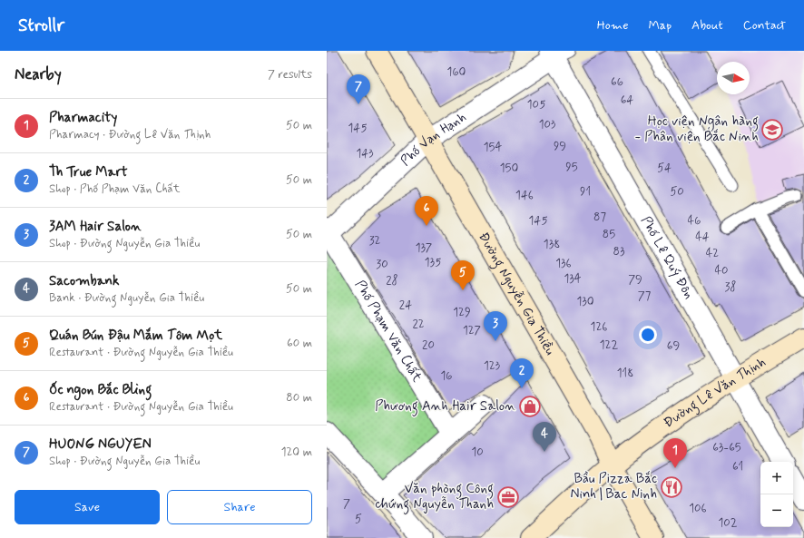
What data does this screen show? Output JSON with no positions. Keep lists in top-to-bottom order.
{
  "streets": {
    "street": [
      "Phố Vạn Hạnh",
      "Phố Lê Quý Đôn",
      "Đường Nguyễn Gia Thiều",
      "Phố Phạm Văn Chất",
      "Đường Lê Văn Thịnh"
    ]
  },
  "crossings": [
    ["Phố Vạn Hạnh", "Phố Lê Quý Đôn"],
    ["Phố Vạn Hạnh", "Đường Nguyễn Gia Thiều"],
    ["Phố Vạn Hạnh", "Phố Phạm Văn Chất"],
    ["Phố Lê Quý Đôn", "Đường Lê Văn Thịnh"],
    ["Đường Nguyễn Gia Thiều", "Đường Lê Văn Thịnh"]
  ],
  "places": {
    "school or university": ["Học viện Ngân hàng - Phân viện Bắc Ninh"],
    "shop": ["Phương Anh Hair Salon"],
    "restaurant": ["Bầu Pizza Bắc Ninh | Bac Ninh"],
    "office": ["Văn phòng Công chứng Nguyễn Thanh"]
  },
  "house_numbers": [
    "160",
    "66",
    "64",
    "105",
    "103",
    "145",
    "99",
    "154",
    "143",
    "95",
    "150",
    "54",
    "91",
    "50",
    "146",
    "87",
    "145",
    "46",
    "85",
    "44",
    "32",
    "138",
    "137",
    "83",
    "42",
    "135",
    "136",
    "30",
    "40",
    "134",
    "79",
    "28",
    "38",
    "77",
    "130",
    "24",
    "129",
    "22",
    "126",
    "127",
    "20",
    "122",
    "69",
    "123",
    "118",
    "16",
    "63-65",
    "10",
    "61",
    "7",
    "106",
    "5",
    "102"
  ],
  "north": "right",
  "page": {
    "header": "Strollr",
    "nav": [
      "Home",
      "Map",
      "About",
      "Contact"
    ],
    "heading": ["Nearby", "7 results"],
    "pins": [
      "7",
      "6",
      "5",
      "3",
      "2",
      "4",
      "1"
    ],
    "list": [
      {
        "mark": "1",
        "name": "Pharmacity",
        "note": "Pharmacy · Đường Lê Văn Thịnh",
        "value": "50 m"
      },
      {
        "mark": "2",
        "name": "Th True Mart",
        "note": "Shop · Phố Phạm Văn Chất",
        "value": "50 m"
      },
      {
        "mark": "3",
        "name": "3AM Hair Salon",
        "note": "Shop · Đường Nguyễn Gia Thiều",
        "value": "50 m"
      },
      {
        "mark": "4",
        "name": "Sacombank",
        "note": "Bank · Đường Nguyễn Gia Thiều",
        "value": "50 m"
      },
      {
        "mark": "5",
        "name": "Quán Bún Đậu Mắm Tôm Mọt",
        "note": "Restaurant · Đường Nguyễn Gia Thiều",
        "value": "60 m"
      },
      {
        "mark": "6",
        "name": "Ốc ngon Bắc Bling",
        "note": "Restaurant · Đường Nguyễn Gia Thiều",
        "value": "80 m"
      },
      {
        "mark": "7",
        "name": "HUONG NGUYEN",
        "note": "Shop · Đường Nguyễn Gia Thiều",
        "value": "120 m"
      }
    ],
    "map_buttons": ["+", "−"],
    "buttons": ["Save", "Share"]
  }
}
